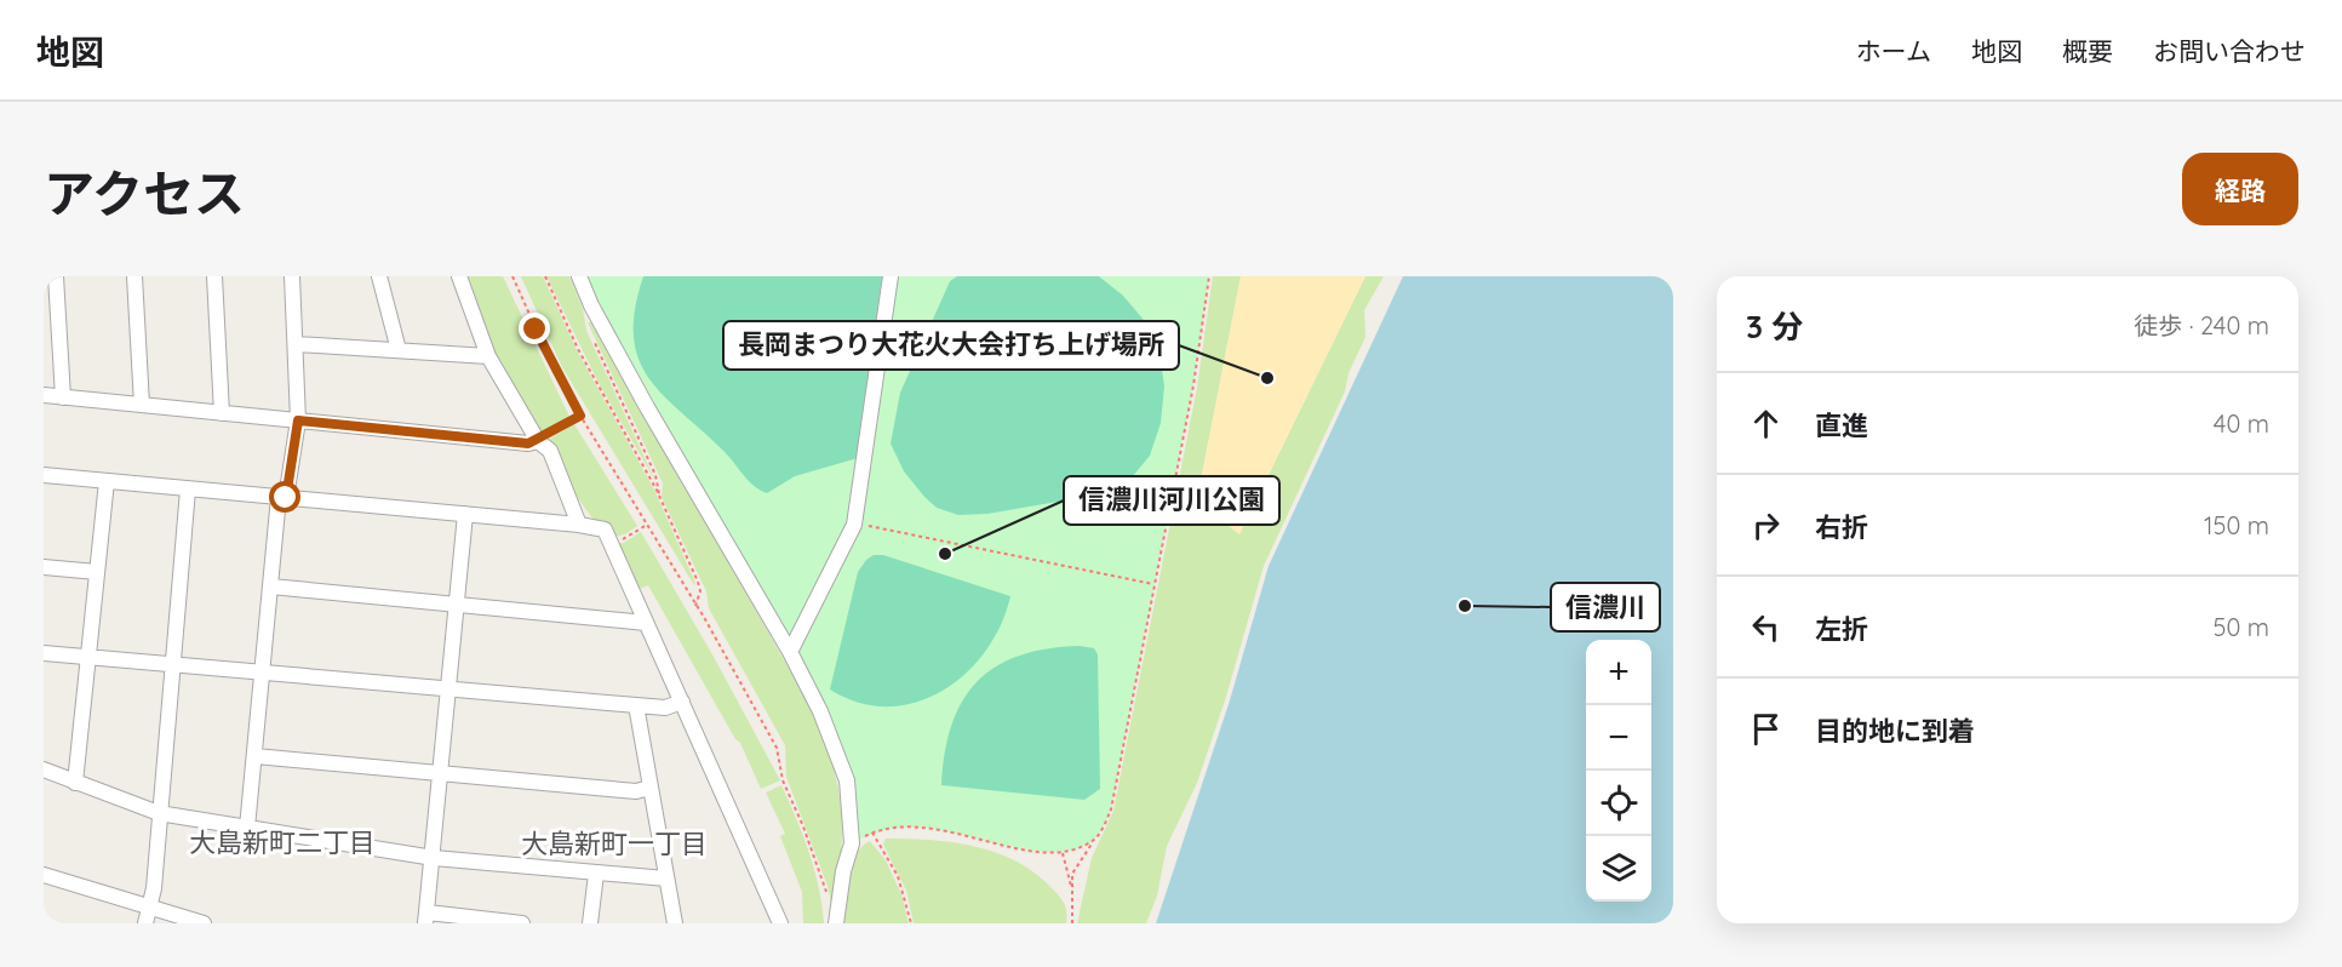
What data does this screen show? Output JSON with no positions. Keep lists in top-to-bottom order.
{
  "districts": ["大島新町二丁目", "大島新町一丁目"],
  "places": ["長岡まつり大花火大会打ち上げ場所", "信濃川河川公園", "信濃川"],
  "page": {
    "header": "地図",
    "nav": [
      "ホーム",
      "地図",
      "概要",
      "お問い合わせ"
    ],
    "title": "アクセス",
    "buttons": "経路",
    "heading": ["3 分", "徒歩 · 240 m"],
    "list": [
      ["直進", "40 m"],
      ["右折", "150 m"],
      ["左折", "50 m"],
      "目的地に到着"
    ],
    "map_buttons": ["+", "−"]
  }
}
